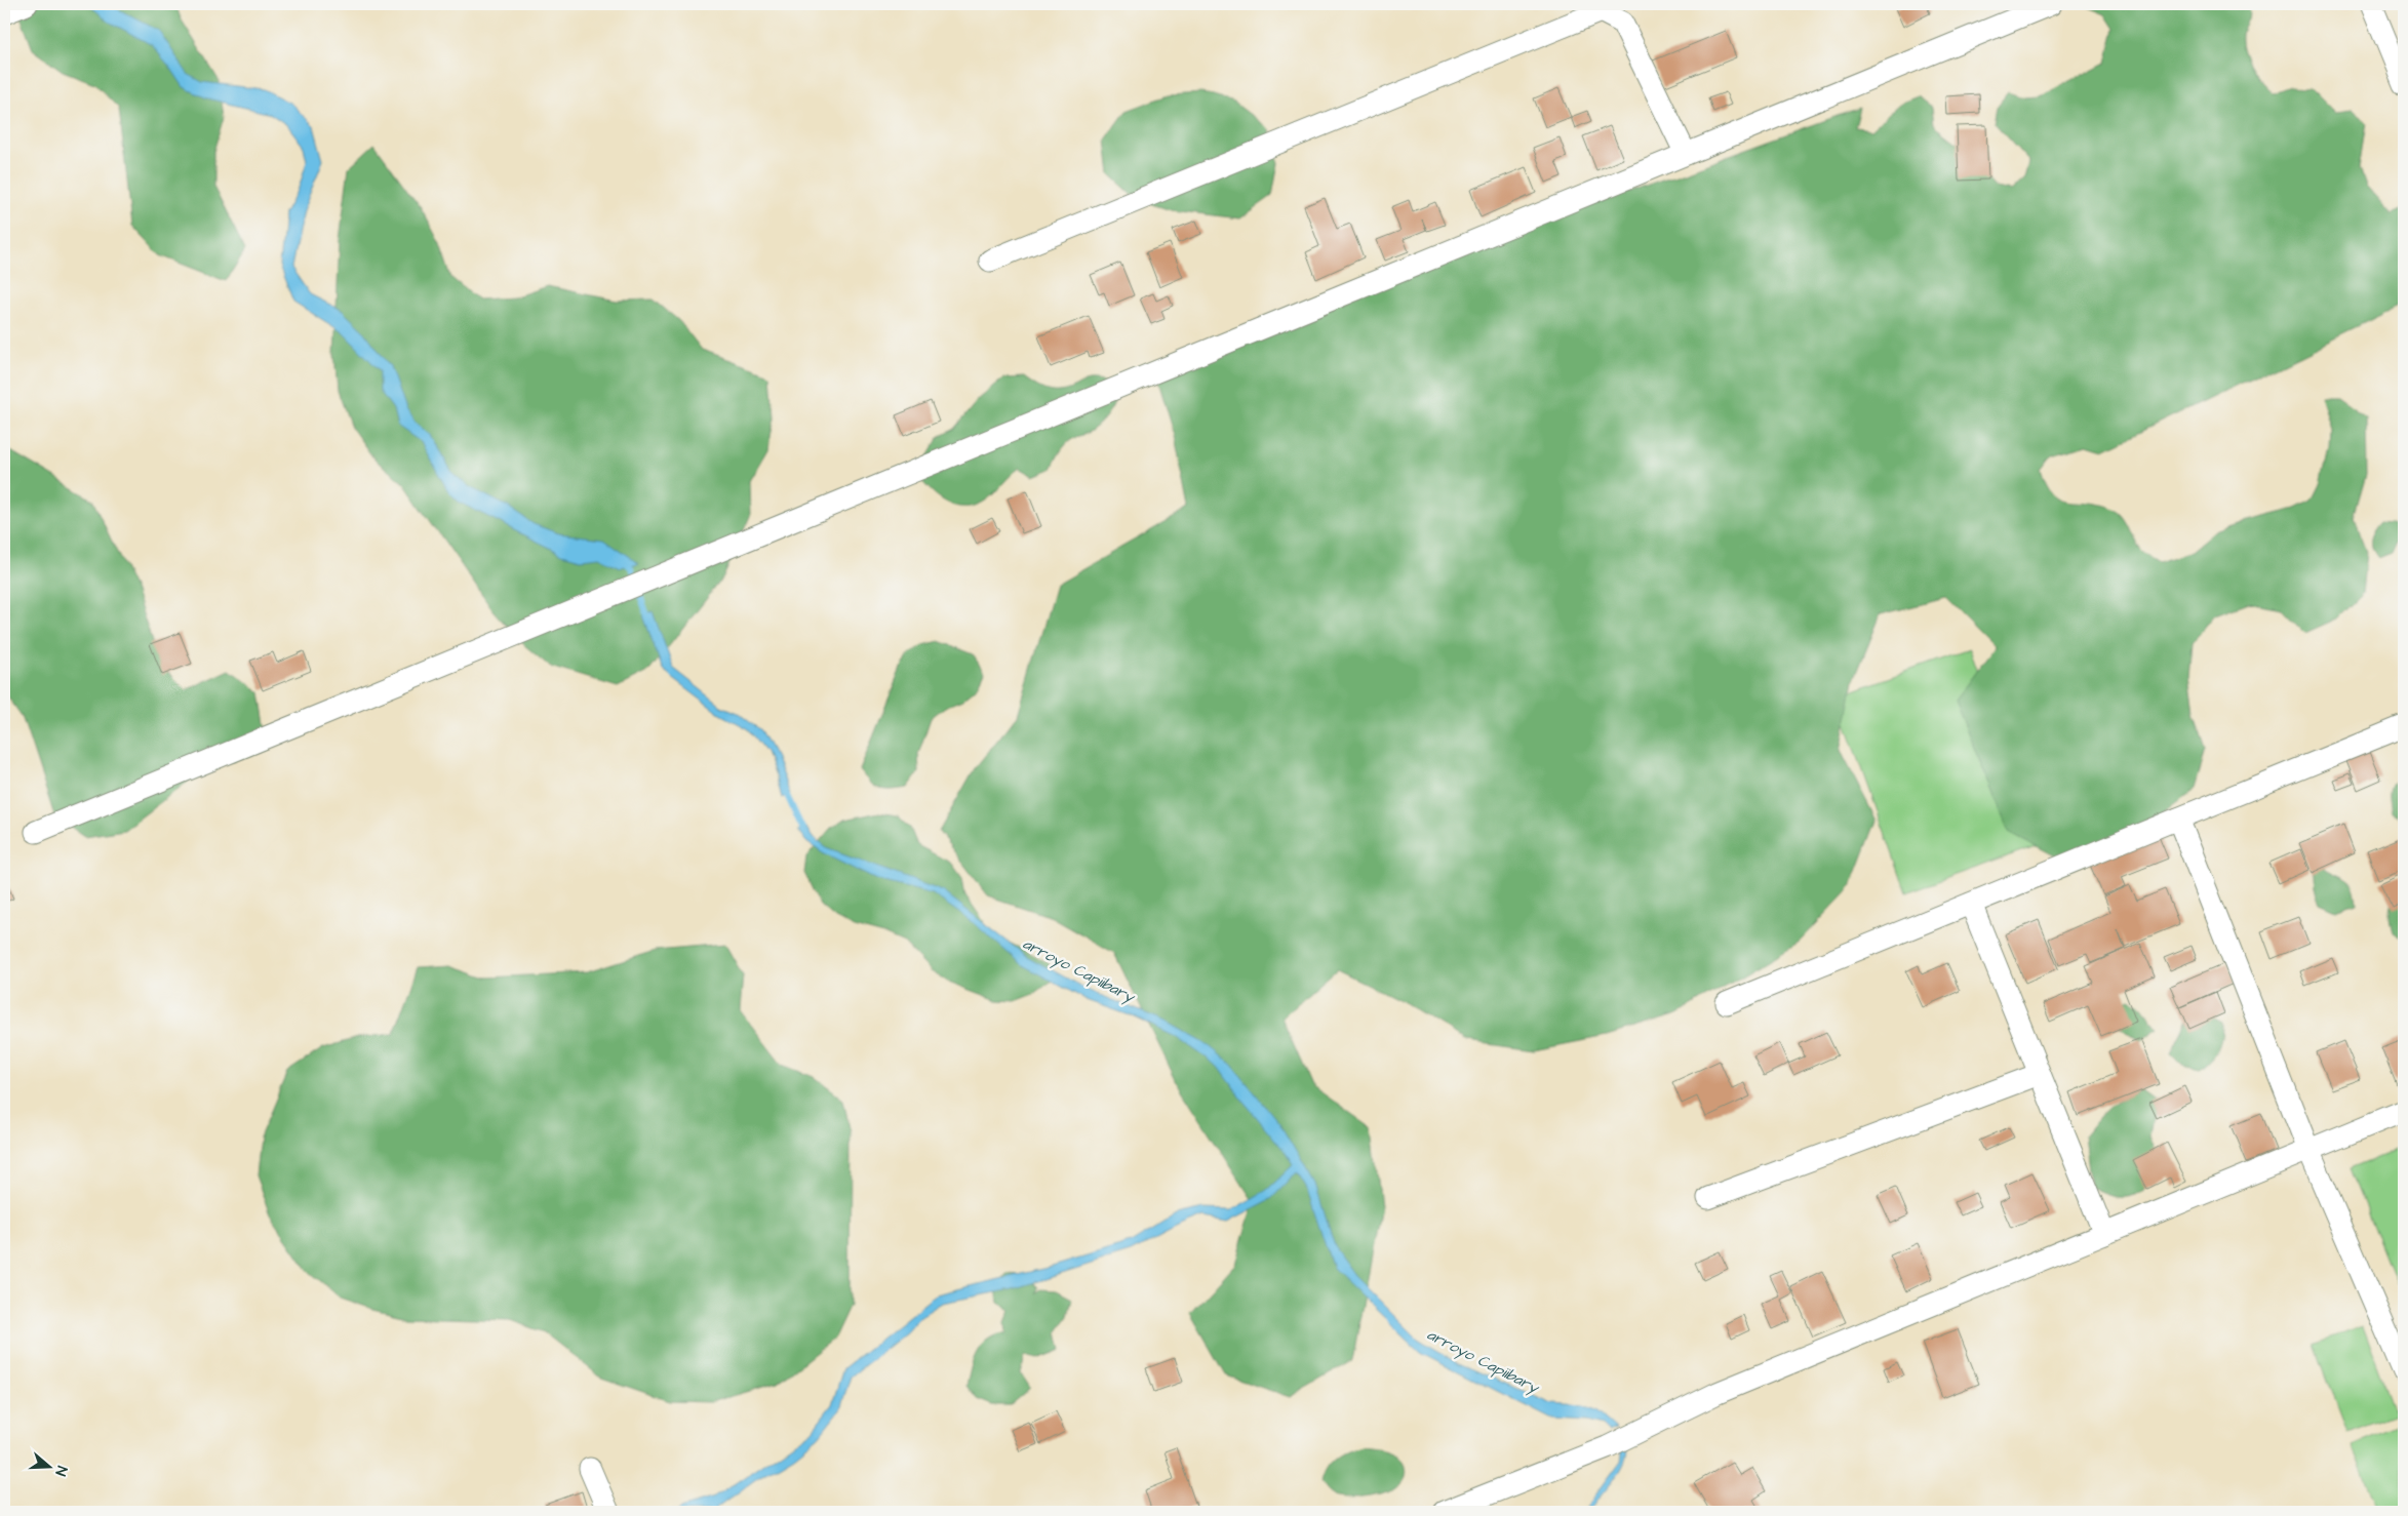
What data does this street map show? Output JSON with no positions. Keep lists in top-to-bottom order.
{
  "water": ["arroyo Capiibary"],
  "north": "right"
}
